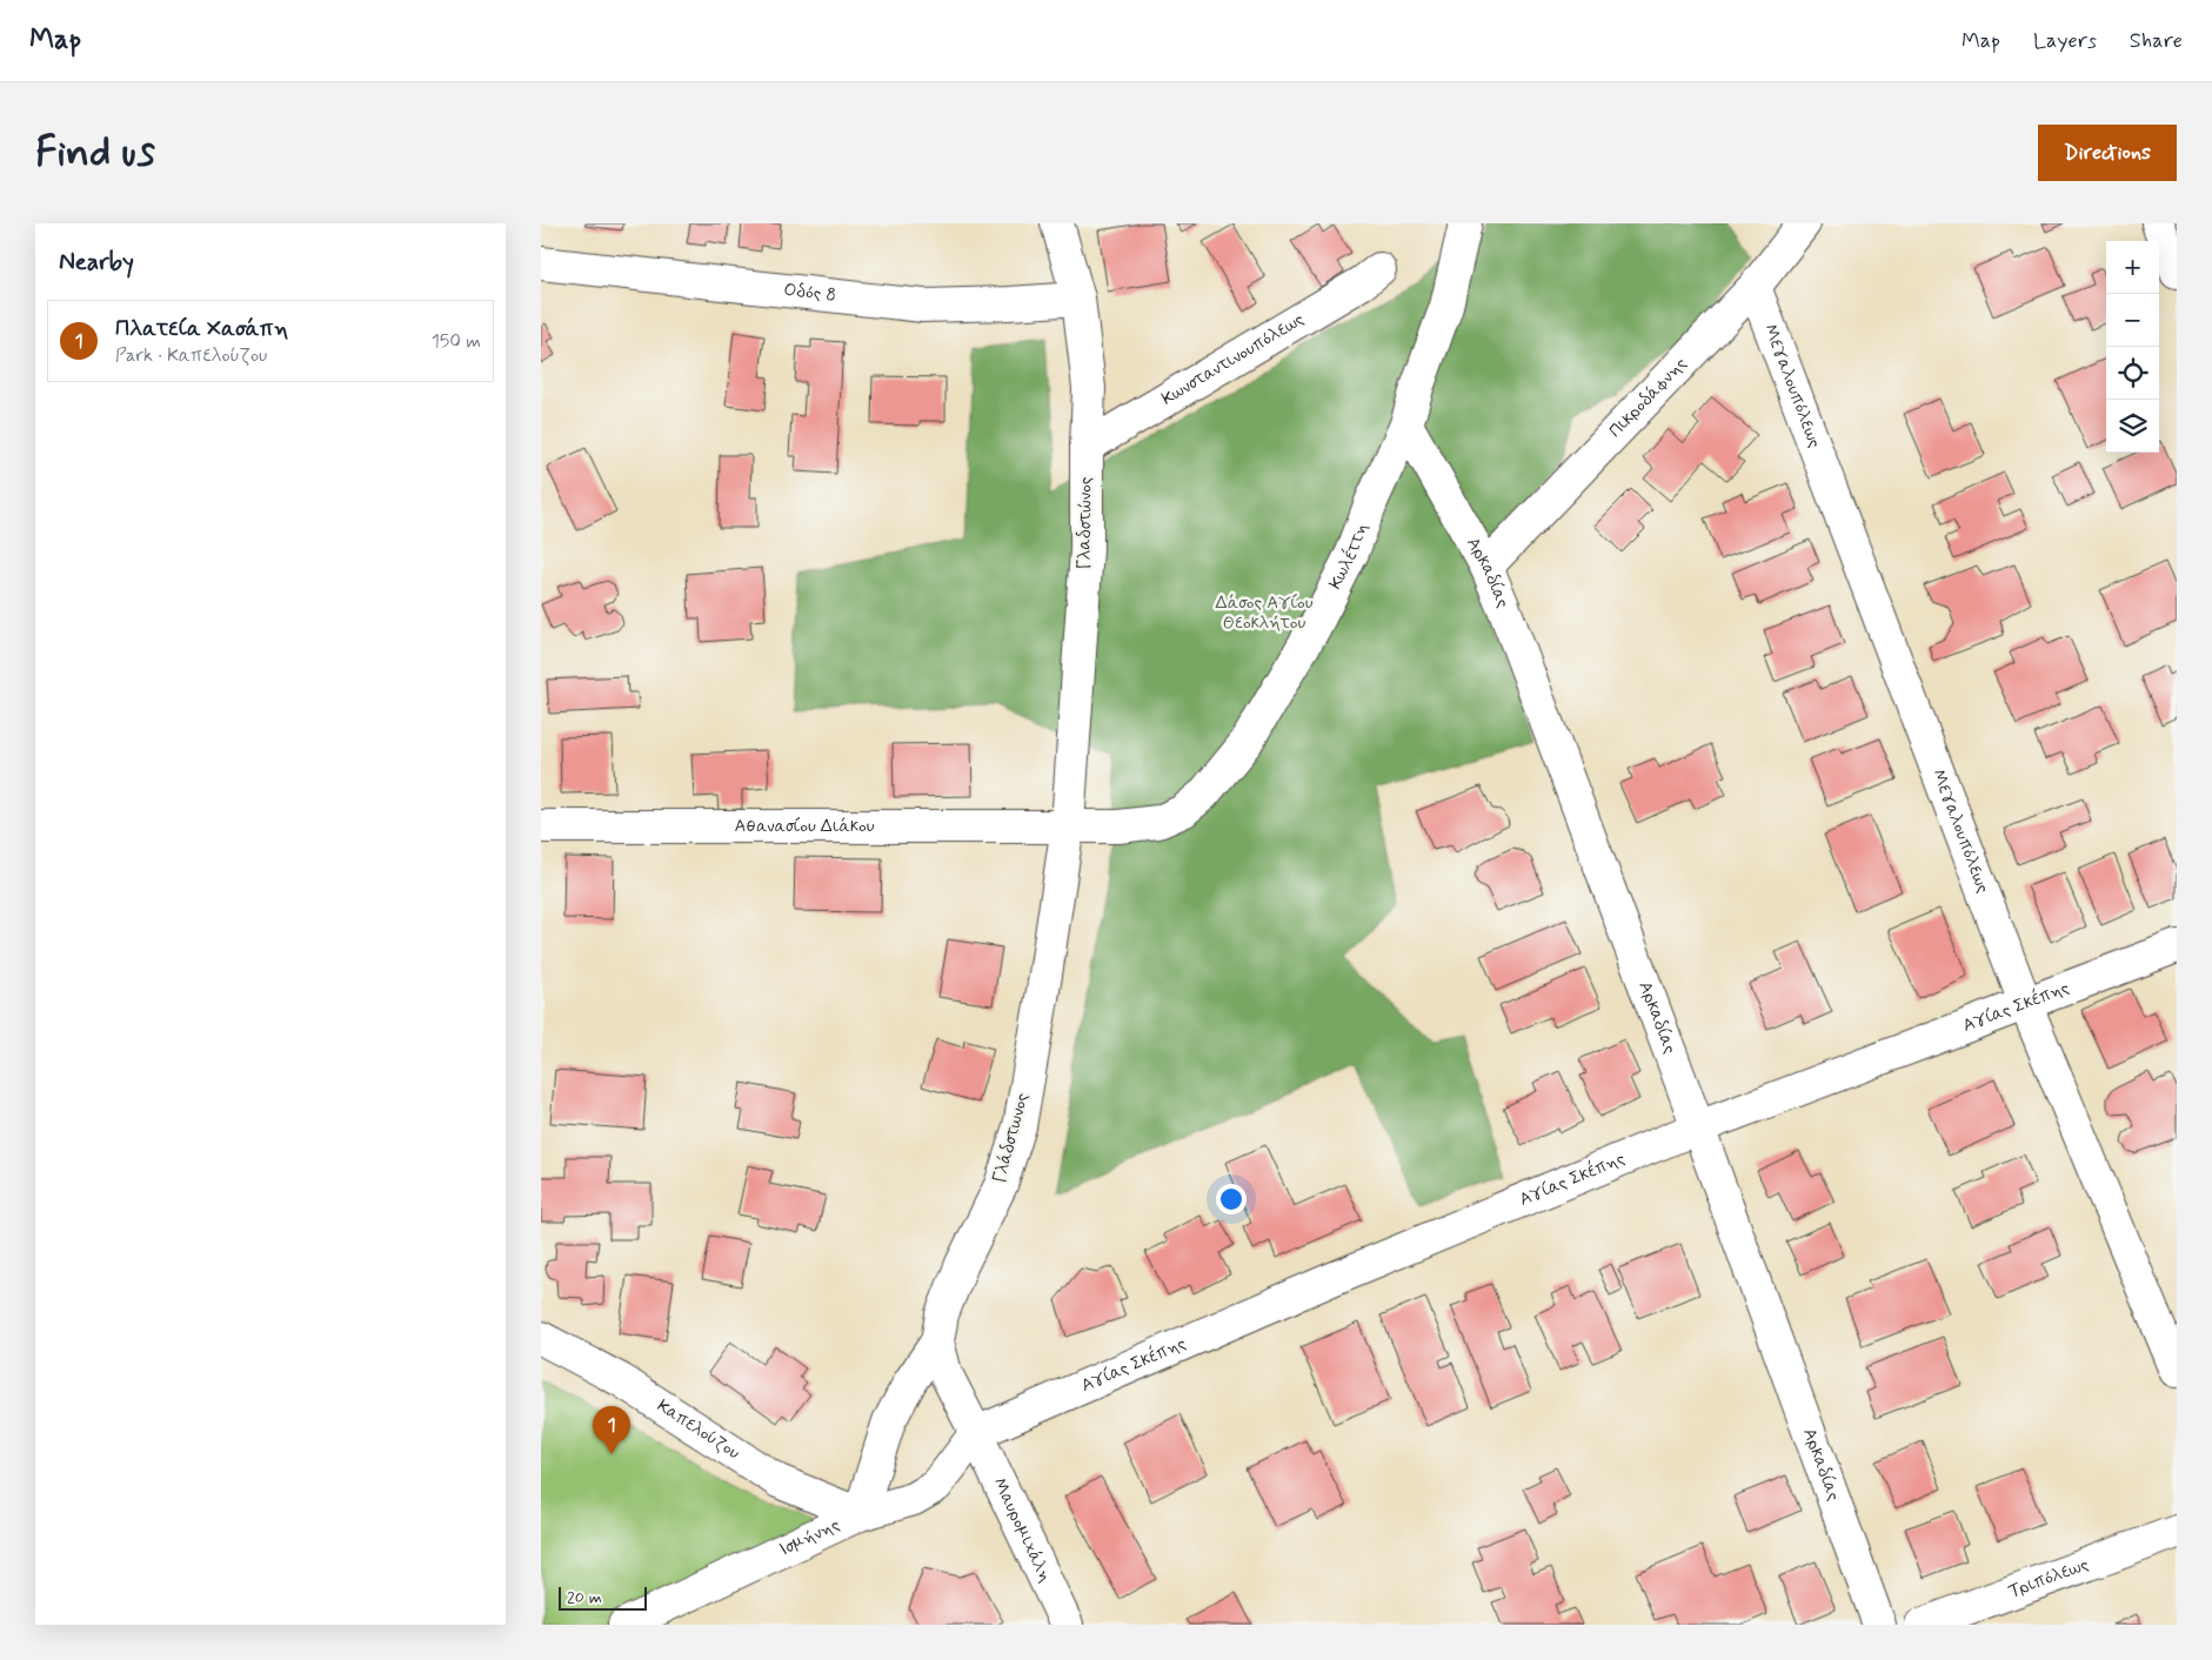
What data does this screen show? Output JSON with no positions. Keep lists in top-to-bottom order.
{
  "streets": {
    "street": [
      "Οδός 8",
      "Κωνσταντινουπόλεως",
      "Μεγαλουπόλεως",
      "Πικροδάφνης",
      "Γλαδστώνος",
      "Κωλέττη",
      "Αρκαδίας",
      "Αθανασίου Διάκου",
      "Αγίας Σκέπης",
      "Γλάδστωνος",
      "Καπελούζου",
      "Μαυρομιχάλη",
      "Ισμήνης",
      "Τριπόλεως"
    ]
  },
  "crossings": [
    ["Οδός 8", "Γλαδστώνος"],
    ["Κωνσταντινουπόλεως", "Γλαδστώνος"],
    ["Μεγαλουπόλεως", "Πικροδάφνης"],
    ["Μεγαλουπόλεως", "Αγίας Σκέπης"],
    ["Πικροδάφνης", "Αρκαδίας"],
    ["Γλαδστώνος", "Κωλέττη"],
    ["Γλαδστώνος", "Αθανασίου Διάκου"],
    ["Γλαδστώνος", "Γλάδστωνος"],
    ["Κωλέττη", "Αρκαδίας"],
    ["Κωλέττη", "Αθανασίου Διάκου"],
    ["Κωλέττη", "Γλάδστωνος"],
    ["Αρκαδίας", "Αγίας Σκέπης"],
    ["Αθανασίου Διάκου", "Γλάδστωνος"],
    ["Αγίας Σκέπης", "Γλάδστωνος"],
    ["Αγίας Σκέπης", "Μαυρομιχάλη"],
    ["Αγίας Σκέπης", "Ισμήνης"],
    ["Γλάδστωνος", "Μαυρομιχάλη"],
    ["Γλάδστωνος", "Ισμήνης"],
    ["Καπελούζου", "Ισμήνης"],
    ["Μαυρομιχάλη", "Ισμήνης"]
  ],
  "parks": ["Δάσος Αγίου Θεοκλήτου"],
  "scale_bar": "20 m",
  "page": {
    "header": "Map",
    "nav": ["Map", "Layers", "Share"],
    "buttons": "Directions",
    "title": "Find us",
    "heading": "Nearby",
    "map_buttons": ["+", "−"],
    "list": [
      {
        "mark": "1",
        "name": "Πλατεία Χασάπη",
        "note": "Park · Καπελούζου",
        "value": "150 m"
      }
    ],
    "pins": "1",
    "scale": "20 m"
  }
}
